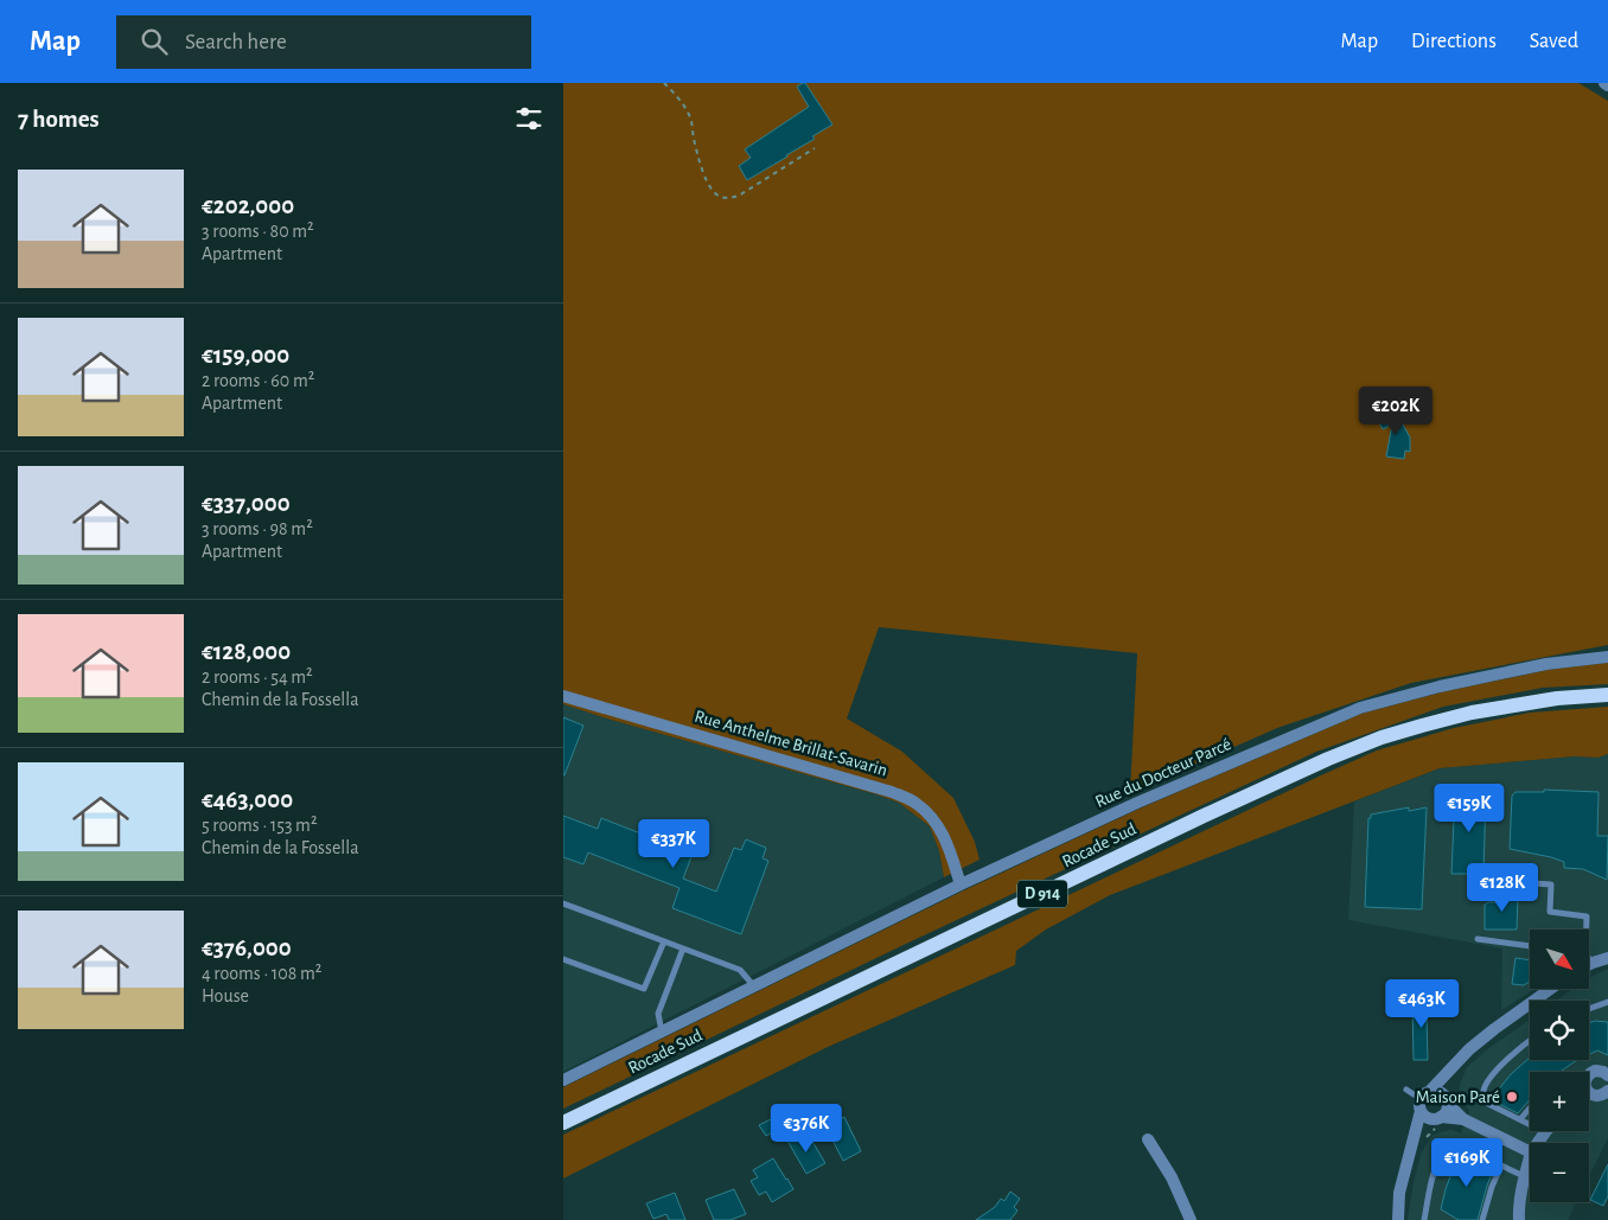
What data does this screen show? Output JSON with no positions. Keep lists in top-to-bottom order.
{
  "streets": {
    "main road": ["Rocade Sud", "D 914"],
    "street": ["Rue Anthelme Brillat-Savarin", "Rue du Docteur Parcé"]
  },
  "crossings": [
    ["Rue Anthelme Brillat-Savarin", "Rue du Docteur Parcé"]
  ],
  "places": ["Maison Paré"],
  "north": "bottom right",
  "page": {
    "header": "Map",
    "search": "Search here",
    "nav": ["Map", "Directions", "Saved"],
    "heading": "7 homes",
    "list": [
      {
        "name": "€202,000",
        "note": "3 rooms · 80 m² · Apartment"
      },
      {
        "name": "€159,000",
        "note": "2 rooms · 60 m² · Apartment"
      },
      {
        "name": "€337,000",
        "note": "3 rooms · 98 m² · Apartment"
      },
      {
        "name": "€128,000",
        "note": "2 rooms · 54 m² · Chemin de la Fossella"
      },
      {
        "name": "€463,000",
        "note": "5 rooms · 153 m² · Chemin de la Fossella"
      },
      {
        "name": "€376,000",
        "note": "4 rooms · 108 m² · House"
      }
    ],
    "price": [
      "€202K",
      "€159K",
      "€337K",
      "€128K",
      "€463K",
      "€376K",
      "€169K"
    ],
    "map_buttons": ["+", "−"]
  }
}
